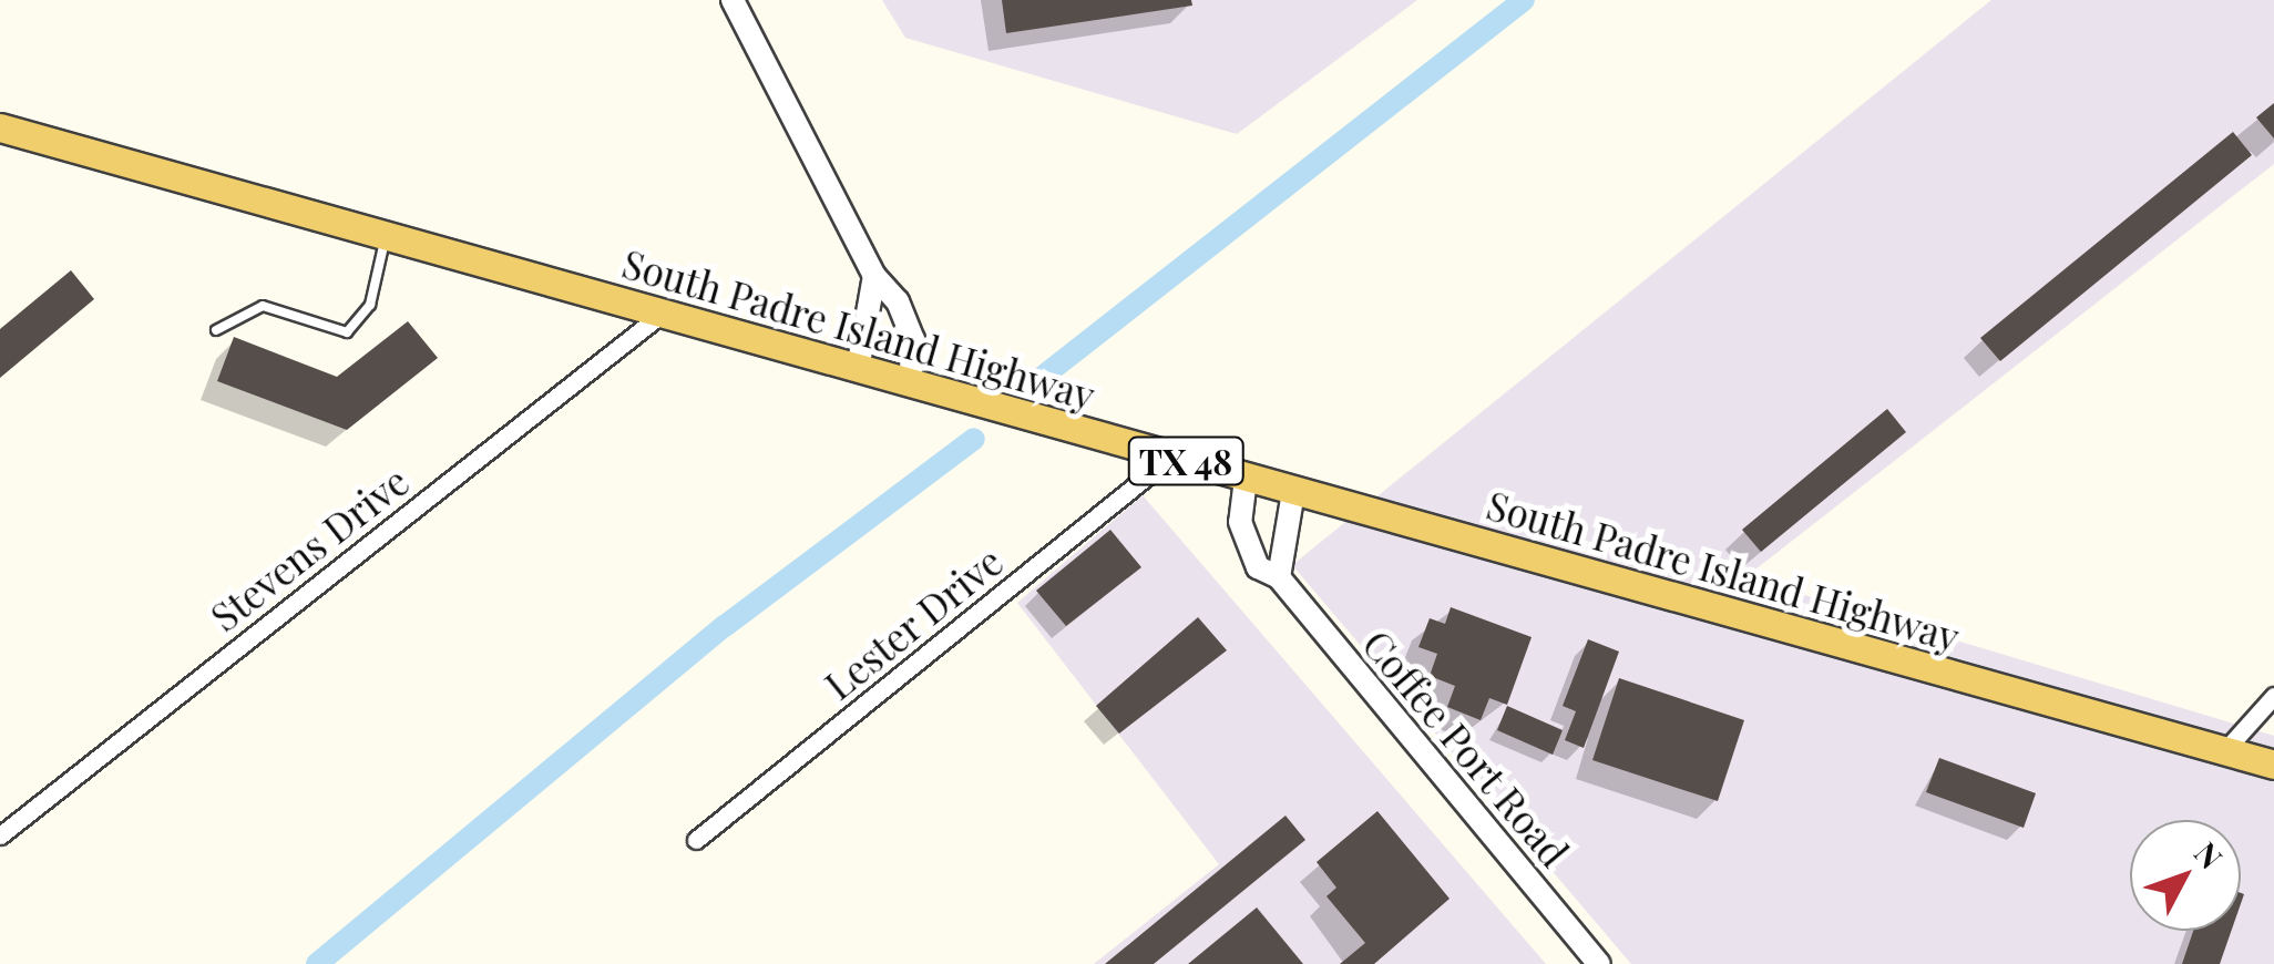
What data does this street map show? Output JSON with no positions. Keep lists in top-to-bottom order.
{
  "streets": {
    "main road": ["South Padre Island Highway", "TX 48"],
    "street": ["Stevens Drive", "Lester Drive", "Coffee Port Road"]
  },
  "crossings": [
    ["South Padre Island Highway", "Stevens Drive"],
    ["South Padre Island Highway", "Lester Drive"],
    ["South Padre Island Highway", "Coffee Port Road"]
  ],
  "north": "top right"
}
